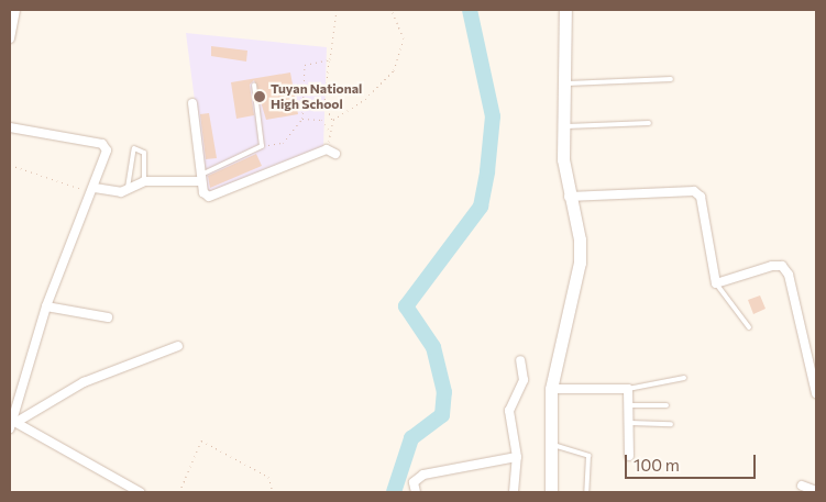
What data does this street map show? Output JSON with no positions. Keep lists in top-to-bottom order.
{
  "places": ["Tuyan National High School"],
  "scale_bar": "100 m"
}
